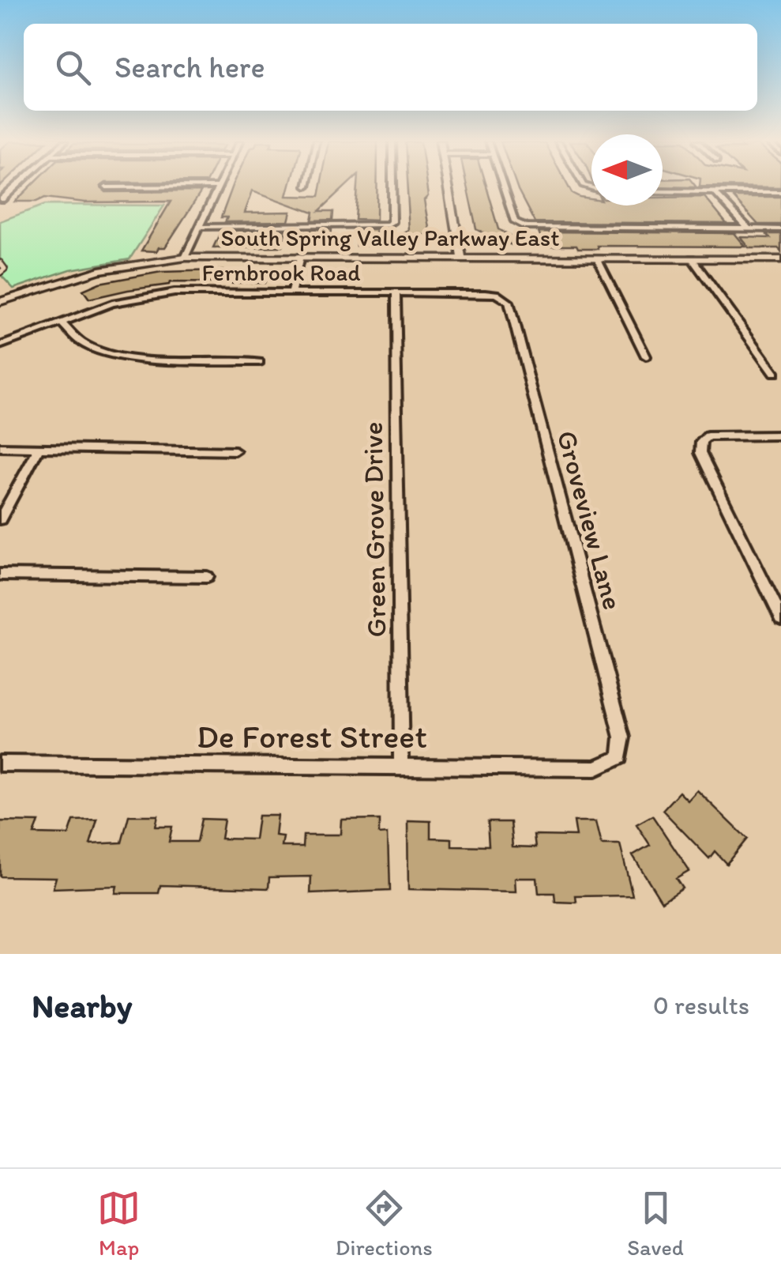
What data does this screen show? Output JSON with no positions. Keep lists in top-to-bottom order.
{
  "streets": {
    "street": [
      "South Spring Valley Parkway East",
      "Fernbrook Road",
      "Groveview Lane",
      "Green Grove Drive",
      "De Forest Street"
    ]
  },
  "crossings": [
    ["Fernbrook Road", "Groveview Lane"],
    ["Fernbrook Road", "Green Grove Drive"],
    ["Groveview Lane", "De Forest Street"],
    ["Green Grove Drive", "De Forest Street"]
  ],
  "north": "left",
  "page": {
    "search": "Search here",
    "heading": ["Nearby", "0 results"],
    "nav": ["Map", "Directions", "Saved"]
  }
}
